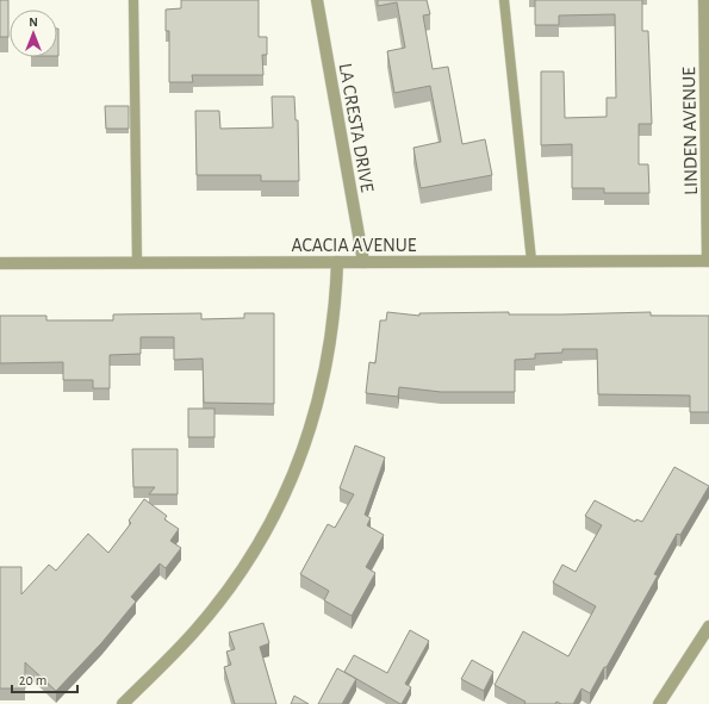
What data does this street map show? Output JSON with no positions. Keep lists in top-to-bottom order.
{
  "streets": {
    "street": ["LA CRESTA DRIVE", "LINDEN AVENUE", "ACACIA AVENUE"]
  },
  "crossings": [
    ["LA CRESTA DRIVE", "ACACIA AVENUE"],
    ["LINDEN AVENUE", "ACACIA AVENUE"]
  ],
  "scale_bar": "20 m",
  "north": "top"
}
